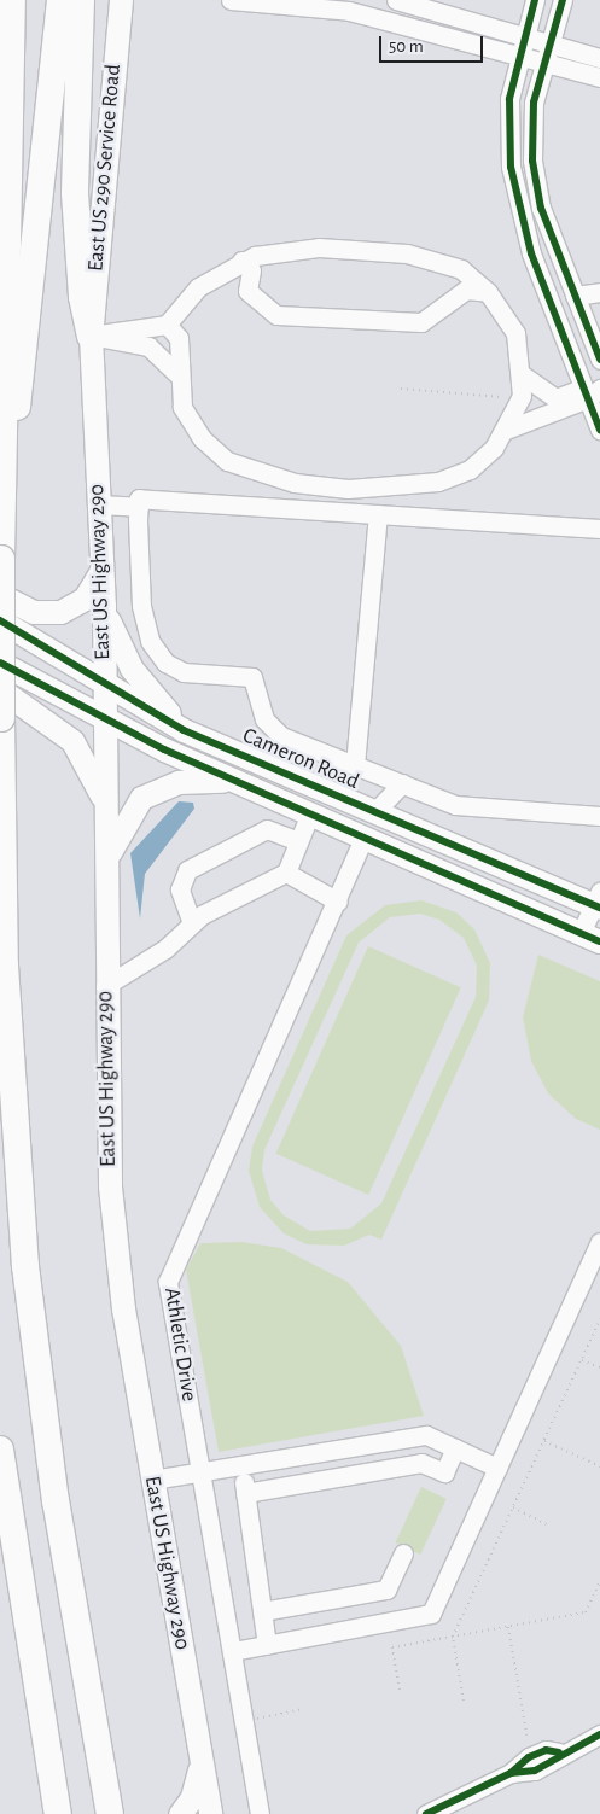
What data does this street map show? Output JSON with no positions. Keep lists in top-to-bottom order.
{
  "streets": {
    "main road": ["East US 290 Service Road", "East US Highway 290", "Cameron Road"],
    "street": ["Athletic Drive"]
  },
  "crossings": [
    ["East US 290 Service Road", "East US Highway 290"],
    ["East US Highway 290", "Cameron Road"]
  ],
  "scale_bar": "50 m"
}
